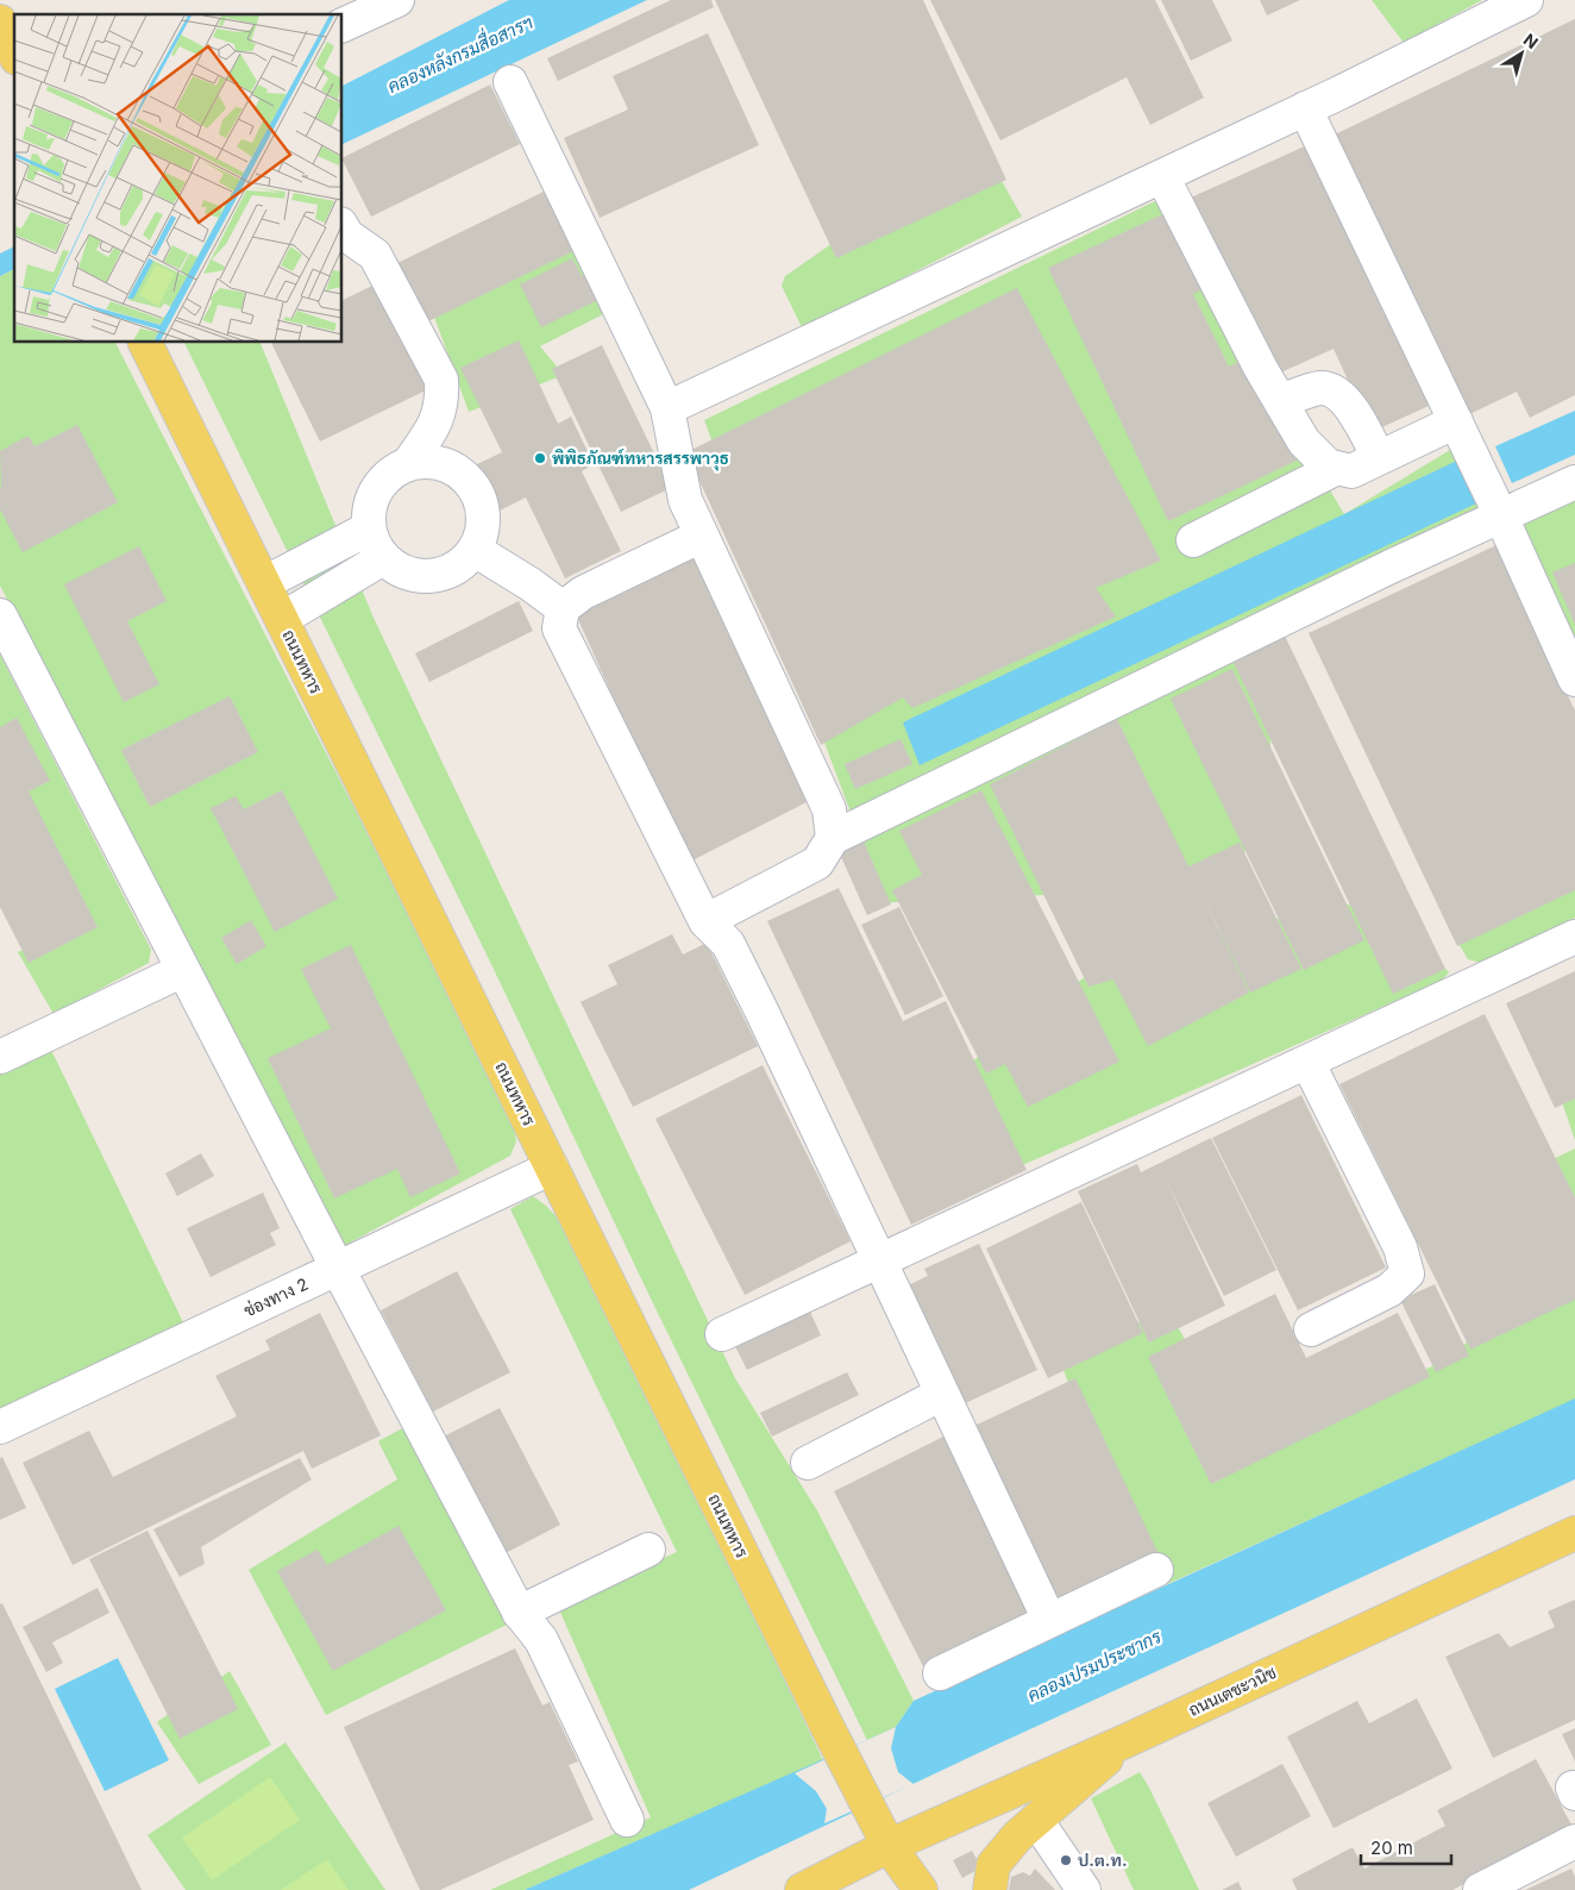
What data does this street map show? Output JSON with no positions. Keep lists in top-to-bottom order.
{
  "streets": {
    "main road": ["ถนนทหาร", "ถนนเตชะวนิช"],
    "lane": ["ช่องทาง 2"]
  },
  "crossings": [
    ["ถนนทหาร", "ช่องทาง 2"],
    ["ถนนทหาร", "ถนนเตชะวนิช"]
  ],
  "water": ["คลองหลังกรมสื่อสารฯ", "คลองเปรมประชากร"],
  "places": ["พิพิธภัณฑ์ทหารสรรพาวุธ", "ป.ต.ท."],
  "scale_bar": "20 m",
  "north": "top right"
}
